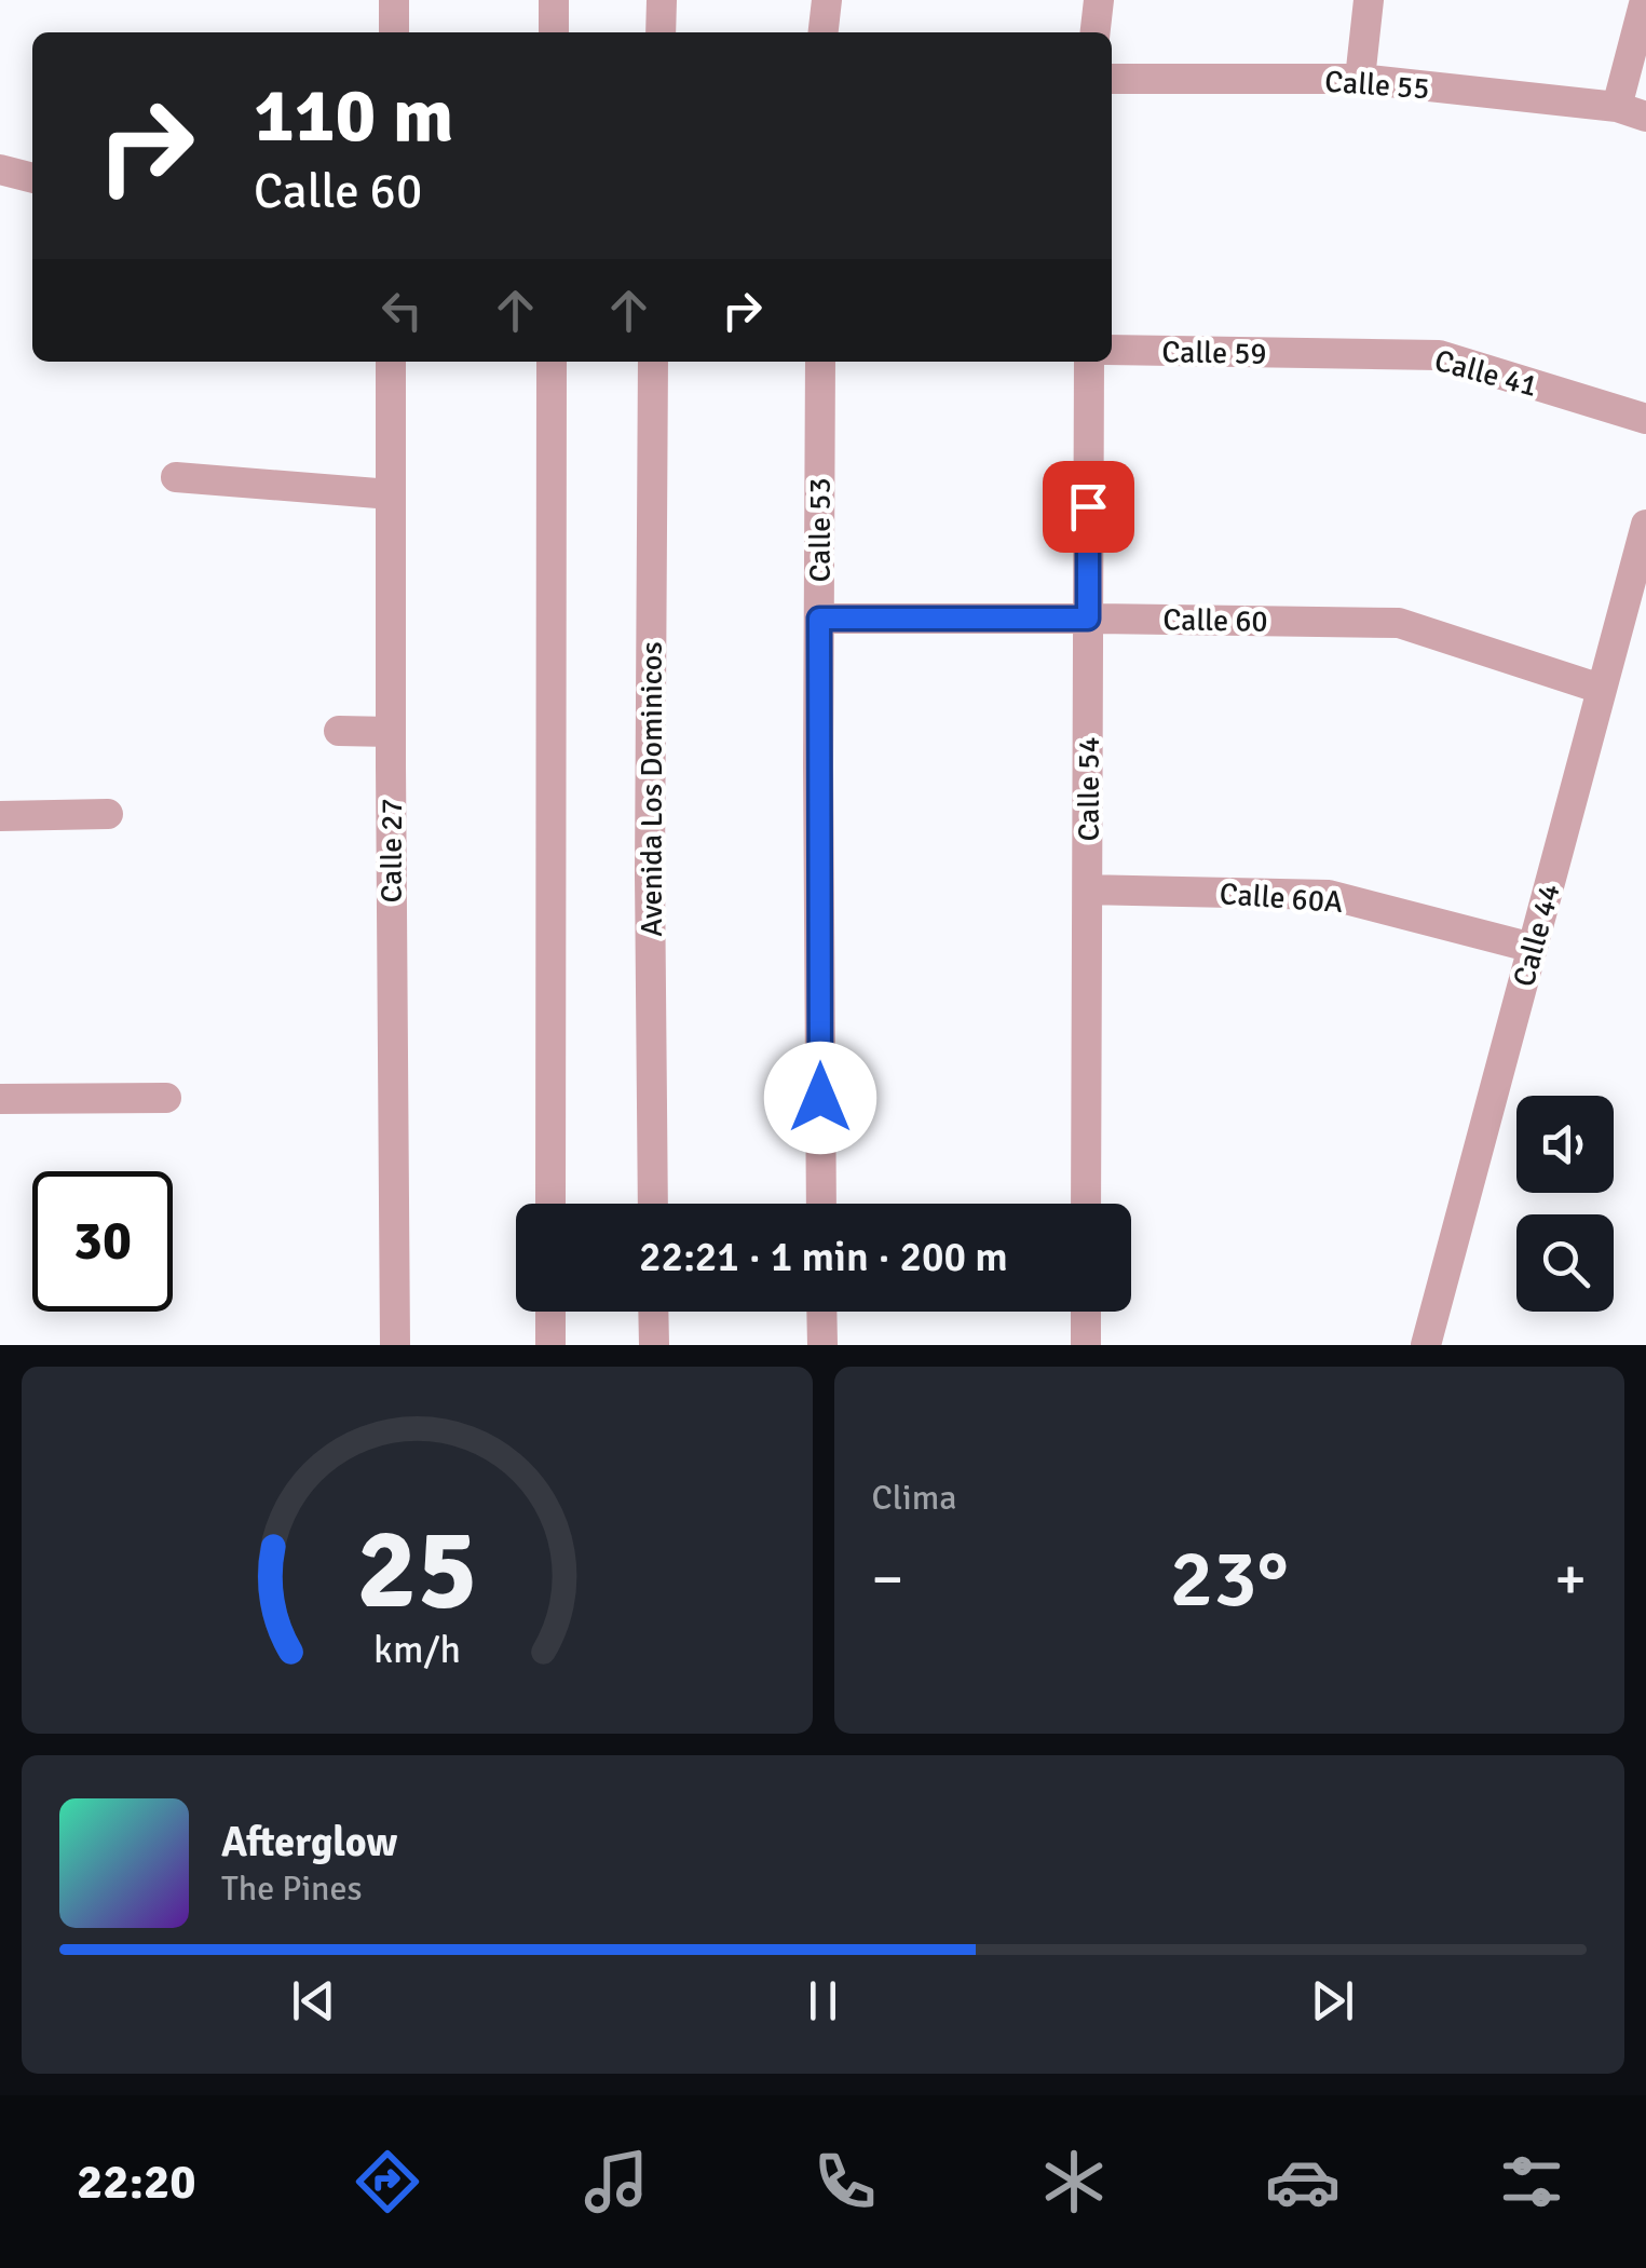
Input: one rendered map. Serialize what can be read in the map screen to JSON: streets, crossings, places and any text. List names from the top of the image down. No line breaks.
{"streets":{"street":["Calle 55","Calle 59","Calle 41","Calle 53","Calle 60","Avenida Los Dominicos","Calle 54","Calle 27","Calle 60A","Calle 44"]},"crossings":[["Calle 59","Calle 41"],["Calle 53","Calle 60"],["Calle 60","Calle 54"],["Calle 60","Calle 44"],["Calle 54","Calle 60A"],["Calle 60A","Calle 44"]],"page":{"turn":["110 m","Calle 60"],"limit":"30","trip":"22:21 · 1 min · 200 m","tile":"Clima","heat":["−","23°","+"],"song":["Afterglow","The Pines"],"tabs":"22:20","gauge":["25","km/h"]}}
